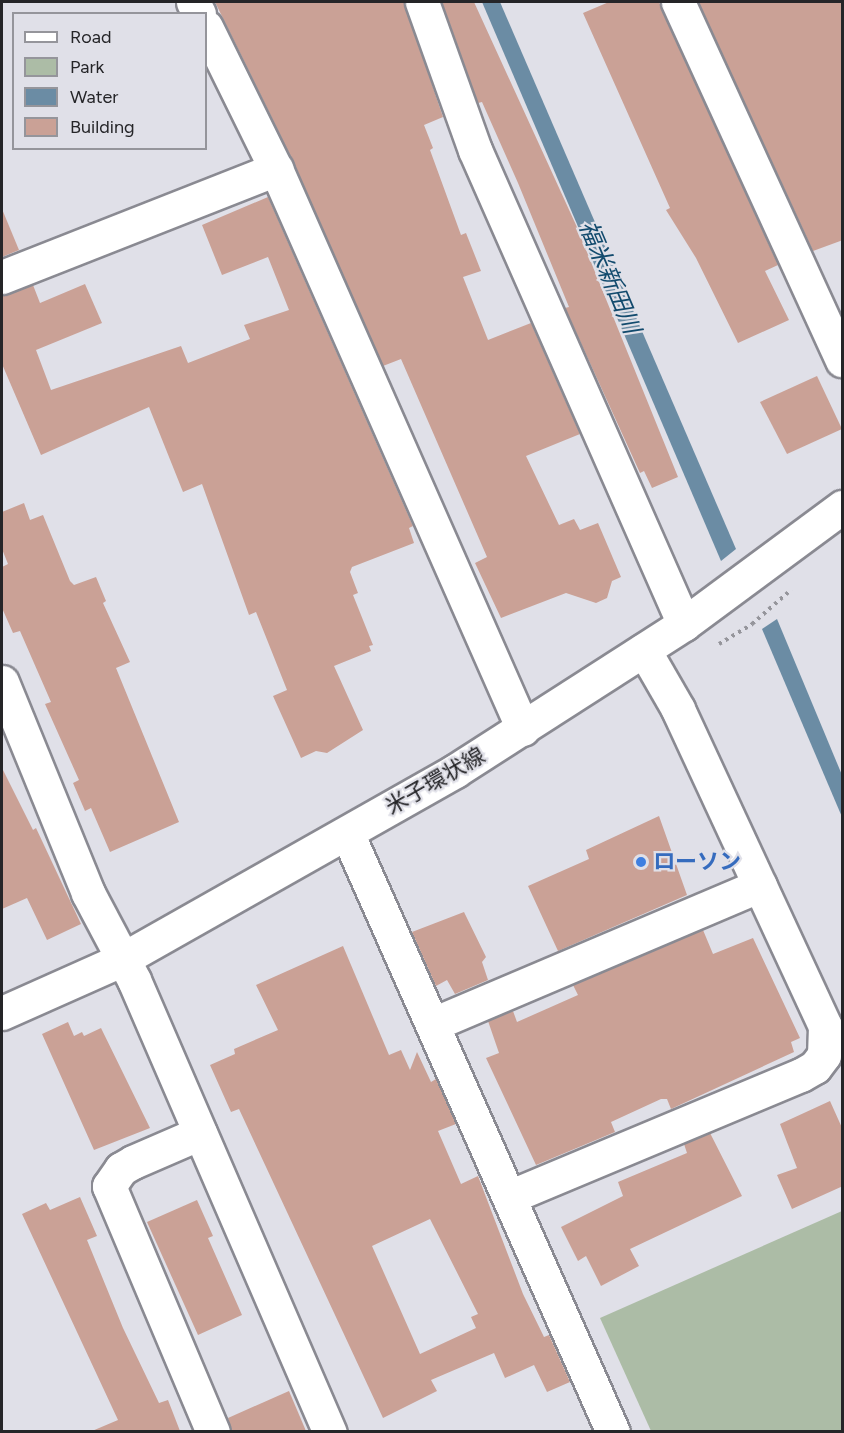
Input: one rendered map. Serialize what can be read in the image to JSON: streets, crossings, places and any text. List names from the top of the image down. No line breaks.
{"streets":{"street":["米子環状線"]},"water":["福米新田川"],"places":["ローソン"],"legend":["Road","Park","Water","Building"]}
